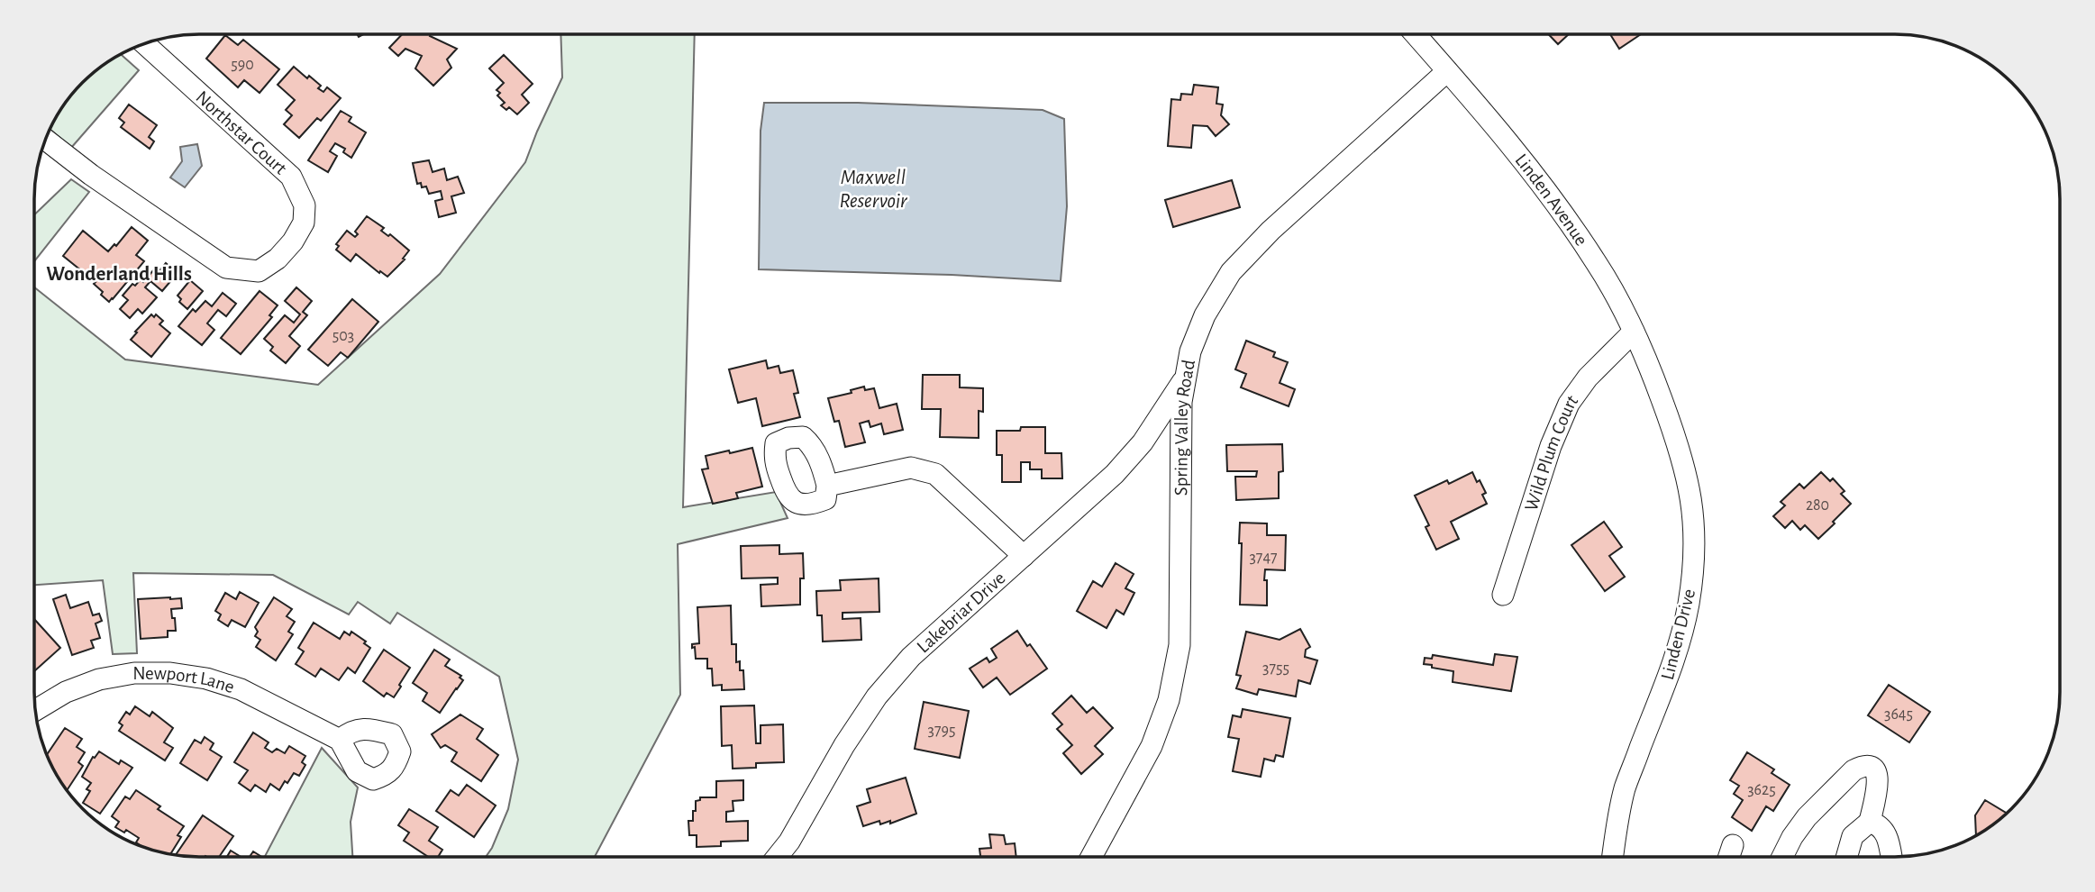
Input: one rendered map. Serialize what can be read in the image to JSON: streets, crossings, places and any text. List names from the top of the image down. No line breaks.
{"streets":{"street":["Northstar Court","Linden Avenue","Spring Valley Road","Wild Plum Court","Lakebriar Drive","Linden Drive","Newport Lane"]},"crossings":[["Linden Avenue","Spring Valley Road"],["Linden Avenue","Wild Plum Court"],["Linden Avenue","Linden Drive"],["Spring Valley Road","Lakebriar Drive"]],"districts":["Wonderland Hills"],"water":["Maxwell Reservoir"],"house_numbers":["590","503","280","3747","3755","3645","3795","3625"]}
